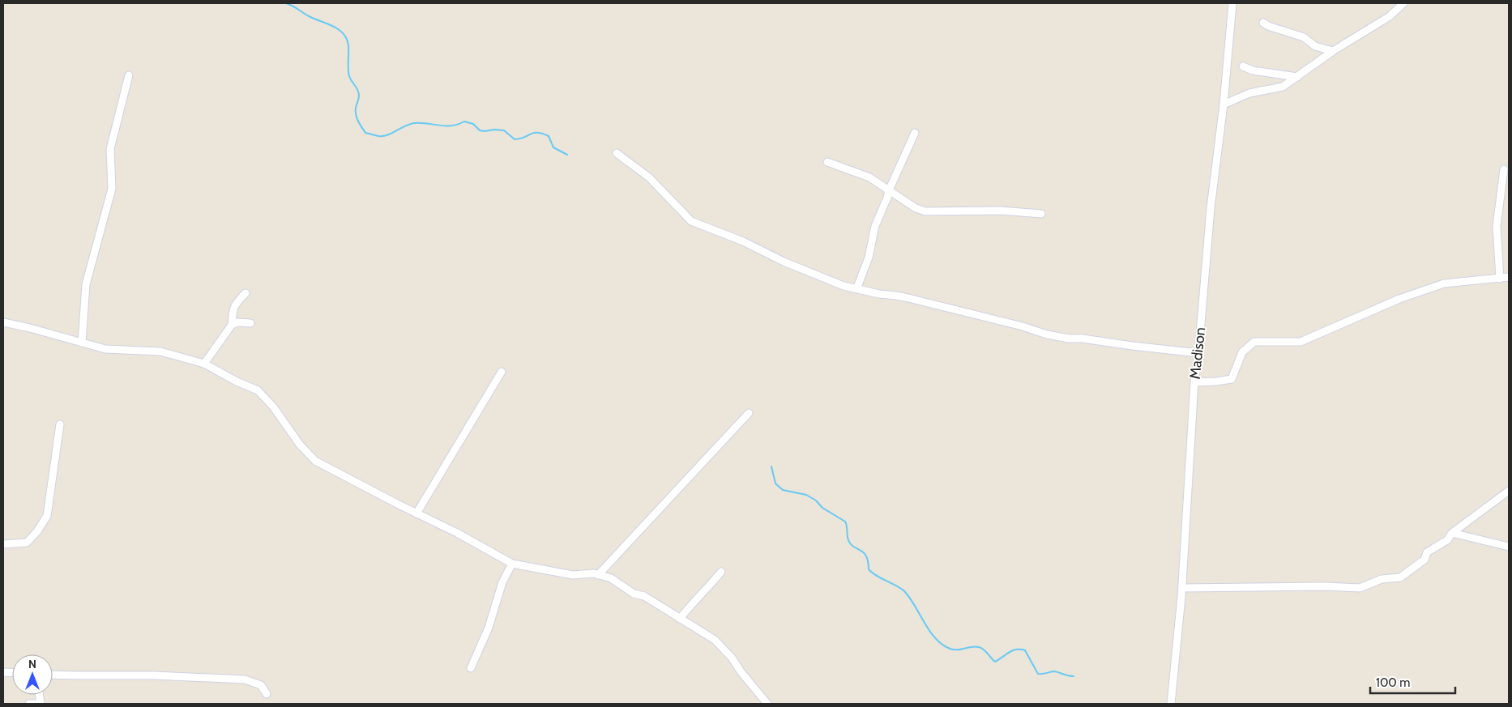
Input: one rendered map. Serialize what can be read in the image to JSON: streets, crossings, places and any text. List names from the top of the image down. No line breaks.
{"streets":{"street":["Madison"]},"scale_bar":"100 m","north":"top"}
